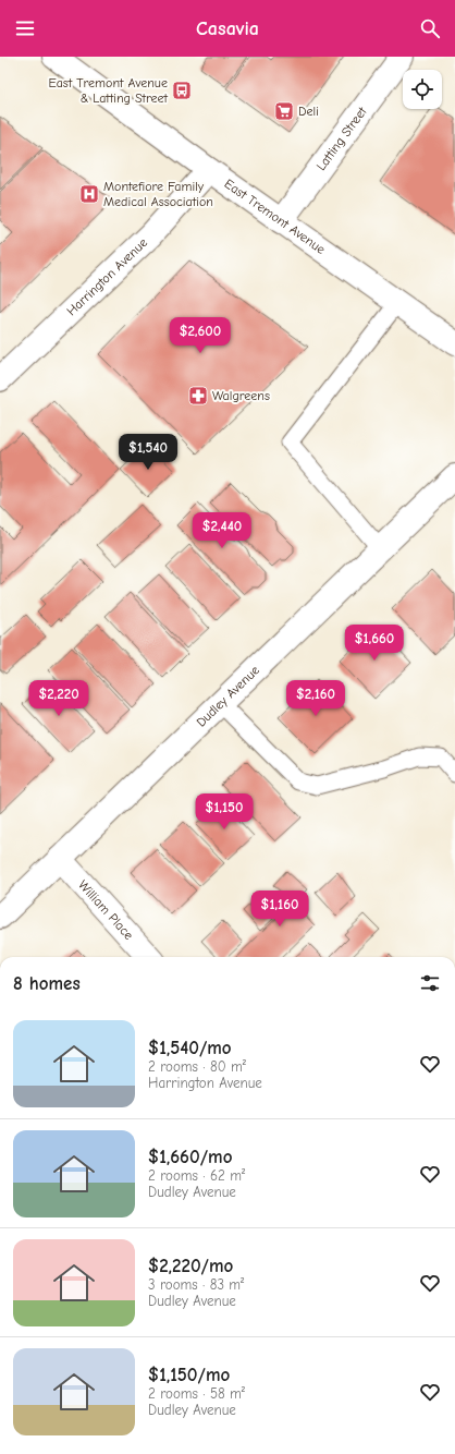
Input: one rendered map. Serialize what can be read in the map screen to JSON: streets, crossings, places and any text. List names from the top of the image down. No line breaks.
{"streets":{"street":["Latting Street","East Tremont Avenue","Harrington Avenue","Dudley Avenue","William Place"]},"crossings":[["Latting Street","East Tremont Avenue"],["East Tremont Avenue","Harrington Avenue"],["Dudley Avenue","William Place"]],"places":{"bus stop":["East Tremont Avenue & Latting Street"],"supermarket":["Deli"],"hospital":["Montefiore Family Medical Association"],"pharmacy":["Walgreens"]},"page":{"header":"Casavia","price":["$2,600","$1,540","$2,440","$1,660","$2,220","$2,160","$1,150","$1,160"],"heading":"8 homes","list":[{"name":"$1,540/mo","note":"2 rooms · 80 m² · Harrington Avenue"},{"name":"$1,660/mo","note":"2 rooms · 62 m² · Dudley Avenue"},{"name":"$2,220/mo","note":"3 rooms · 83 m² · Dudley Avenue"},{"name":"$1,150/mo","note":"2 rooms · 58 m² · Dudley Avenue"}]}}
